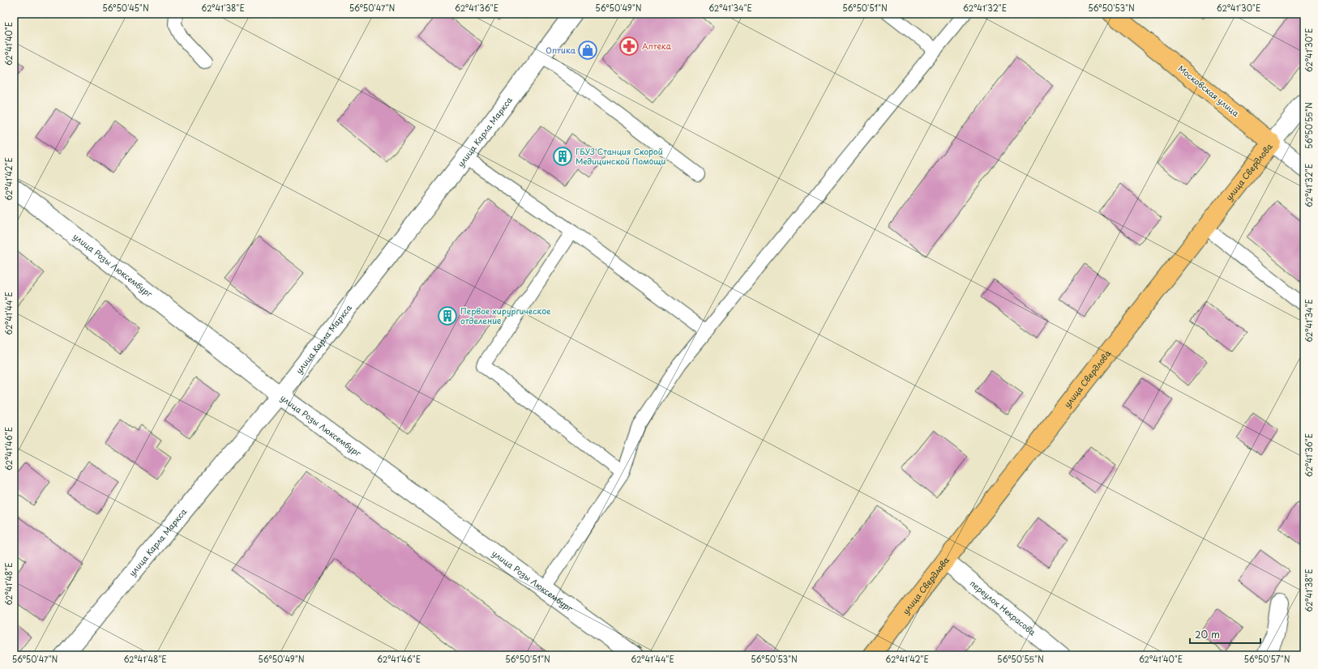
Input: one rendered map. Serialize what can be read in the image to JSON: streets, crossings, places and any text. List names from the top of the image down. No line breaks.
{"streets":{"main road":["Московская улица","улица Свердлова"],"street":["улица Карла Маркса","улица Розы Люксембург","переулок Некрасова"]},"crossings":[["Московская улица","улица Свердлова"],["улица Карла Маркса","улица Розы Люксембург"],["улица Свердлова","переулок Некрасова"]],"places":{"pharmacy":["Аптека"],"shop":["Оптика"],"building":["ГБУЗ Станция Скорой Медицинской Помощи","Первое хирургическое отделение"]},"scale_bar":"20 m","coordinates":["56°50'45\"N","62°41'38\"E","56°50'47\"N","62°41'36\"E","56°50'49\"N","62°41'34\"E","56°50'51\"N","62°41'32\"E","56°50'53\"N","62°41'30\"E","62°41'40\"E","56°50'55\"N","62°41'42\"E","62°41'44\"E","62°41'46\"E","62°41'48\"E","56°50'57\"N"]}
